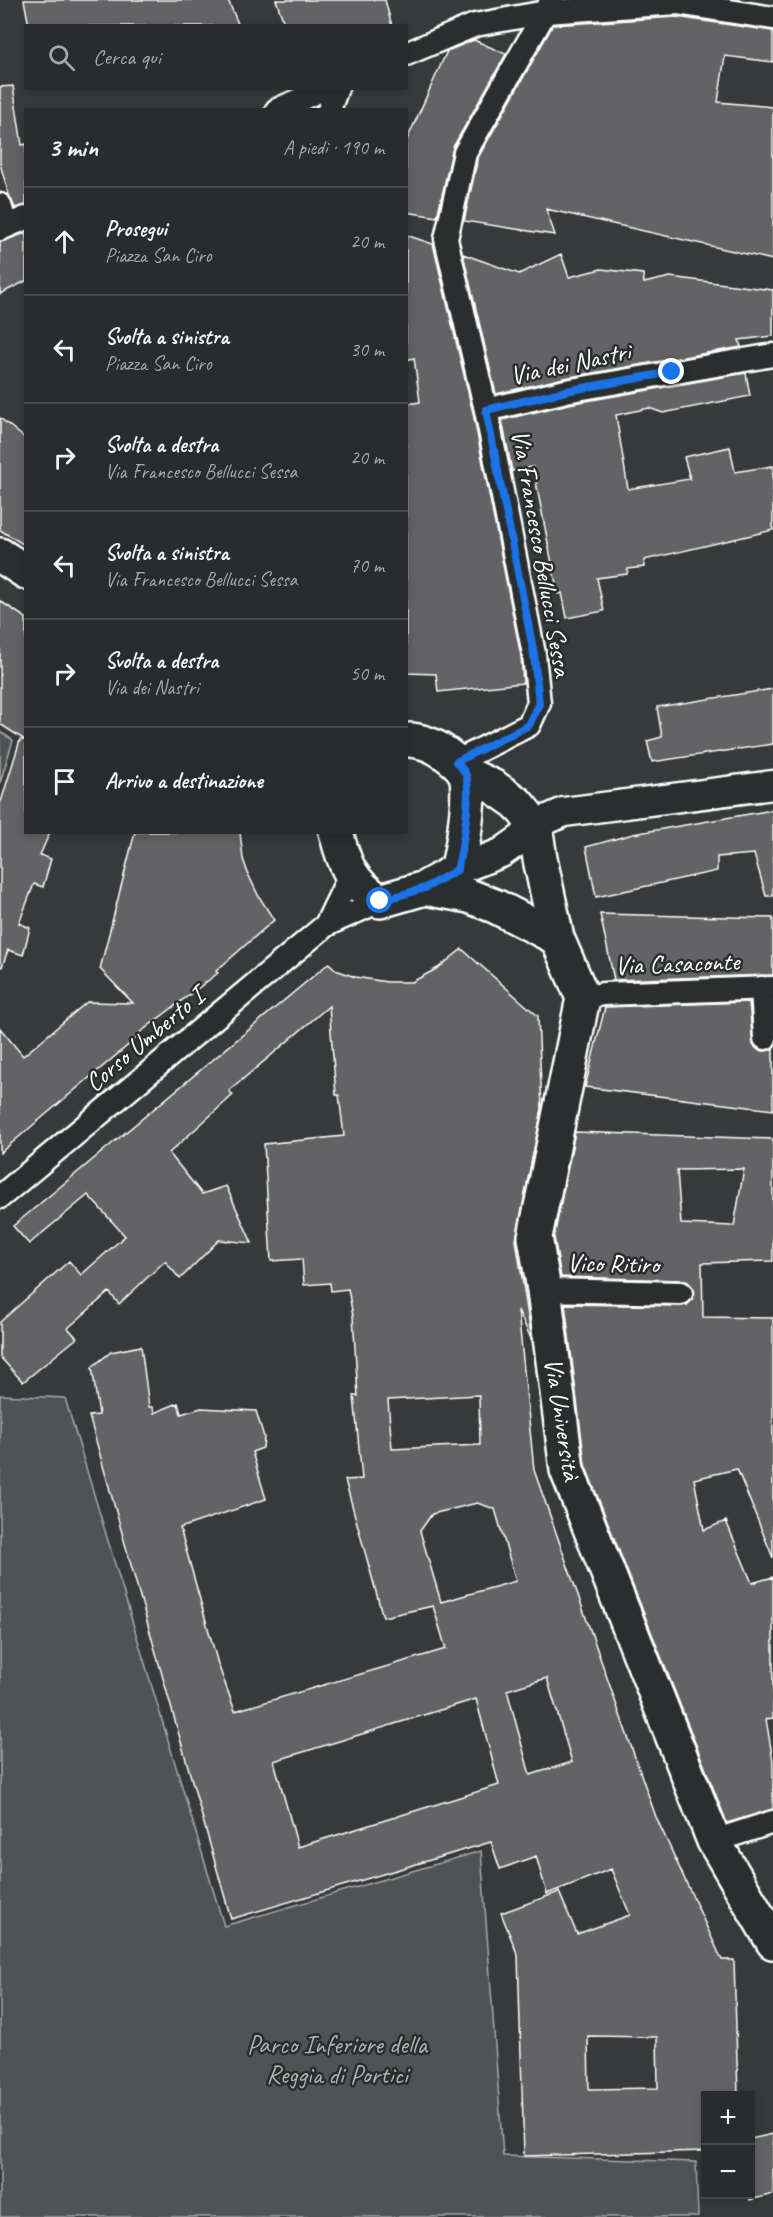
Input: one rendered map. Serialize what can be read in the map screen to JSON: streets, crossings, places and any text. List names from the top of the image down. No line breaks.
{"streets":{"main road":["Via Università"],"street":["Via dei Nastri","Via Francesco Bellucci Sessa","Via Casaconte","Corso Umberto I","Vico Ritiro"]},"crossings":[["Via dei Nastri","Via Francesco Bellucci Sessa"],["Via Casaconte","Via Università"],["Vico Ritiro","Via Università"]],"parks":["Parco Inferiore della Reggia di Portici"],"page":{"search":"Cerca qui","heading":["3 min","A piedi · 190 m"],"list":[["Prosegui","Piazza San Ciro","20 m"],["Svolta a sinistra","Piazza San Ciro","30 m"],["Svolta a destra","Via Francesco Bellucci Sessa","20 m"],["Svolta a sinistra","Via Francesco Bellucci Sessa","70 m"],["Svolta a destra","Via dei Nastri","50 m"],"Arrivo a destinazione"],"map_buttons":["+","−"]}}
